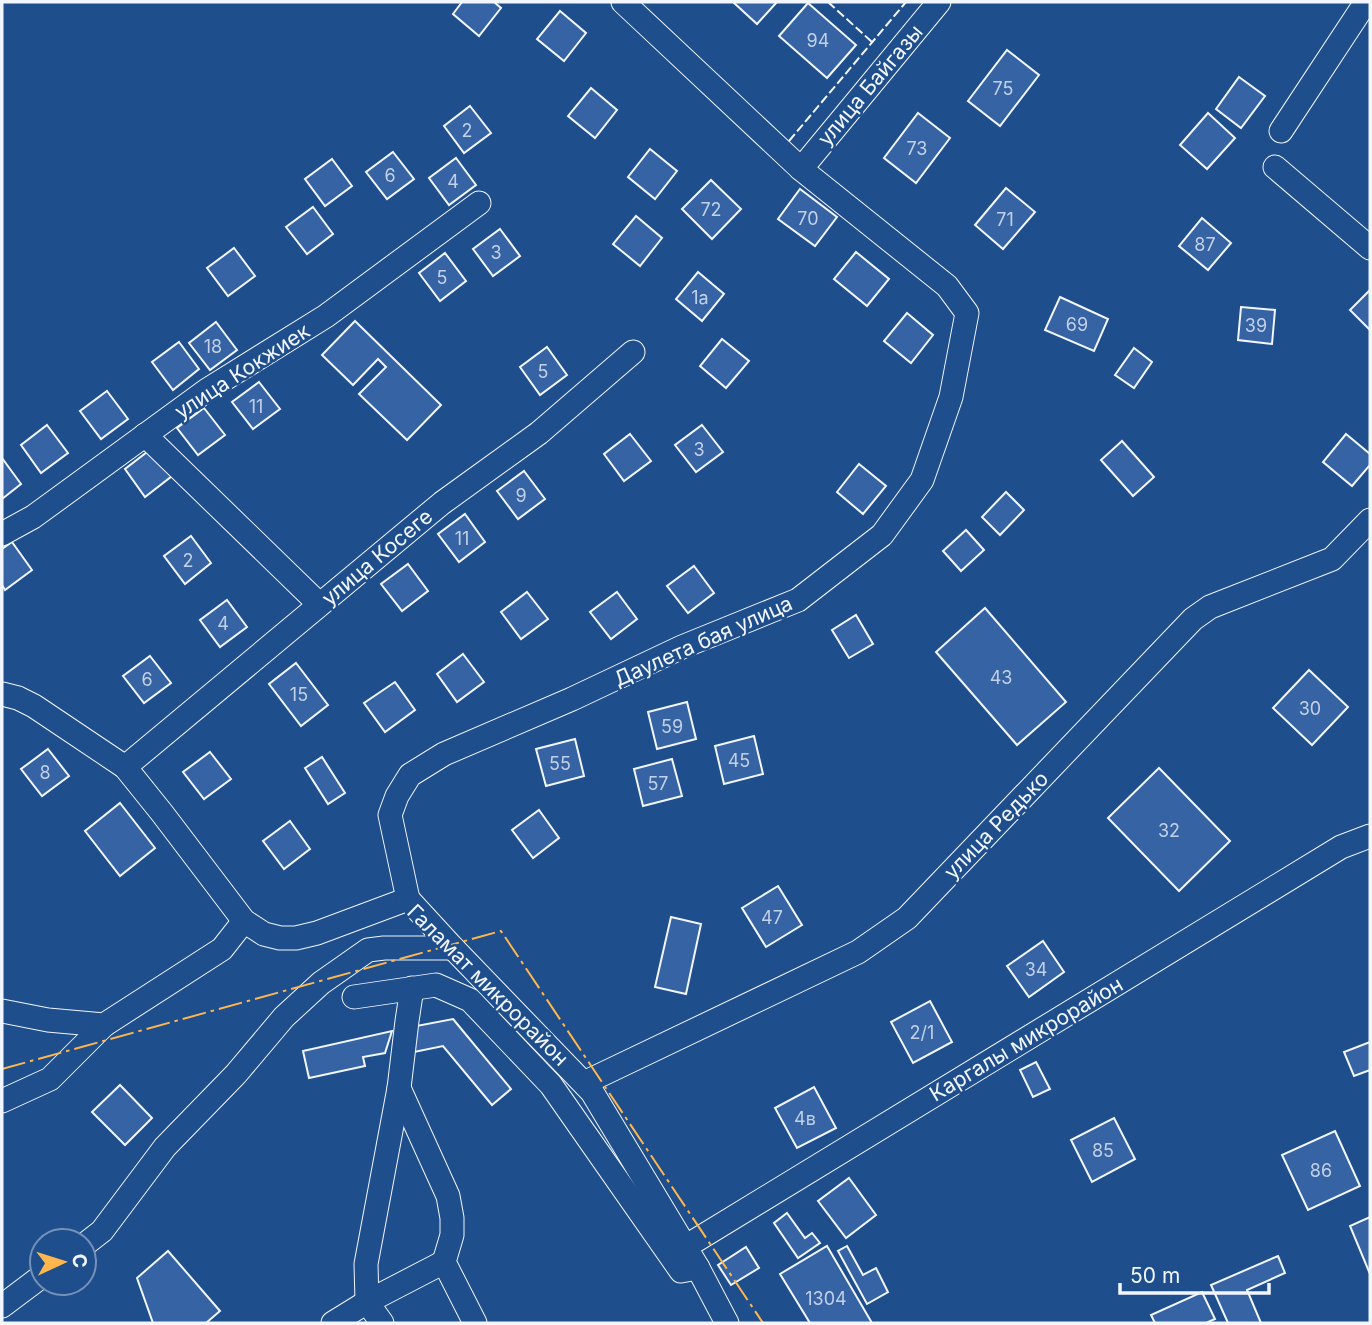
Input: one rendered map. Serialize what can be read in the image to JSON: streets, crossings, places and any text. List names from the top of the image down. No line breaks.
{"streets":{"street":["улица Байгазы","улица Кокжиек","улица Косеге","Даулета бая улица","улица Редько","Галамат микрорайон","Каргалы микрорайон"]},"crossings":[["улица Байгазы","Даулета бая улица"],["улица Косеге","Галамат микрорайон"],["Даулета бая улица","Галамат микрорайон"],["улица Редько","Галамат микрорайон"],["Галамат микрорайон","Каргалы микрорайон"]],"house_numbers":["94","75","2","73","6","4","72","70","71","87","3","5","1а","69","39","18","5","11","3","9","11","2","4","43","6","15","30","59","45","55","8","57","32","47","34","2/1","4в","85","86","1304"],"scale_bar":"50 m","north":"right"}
